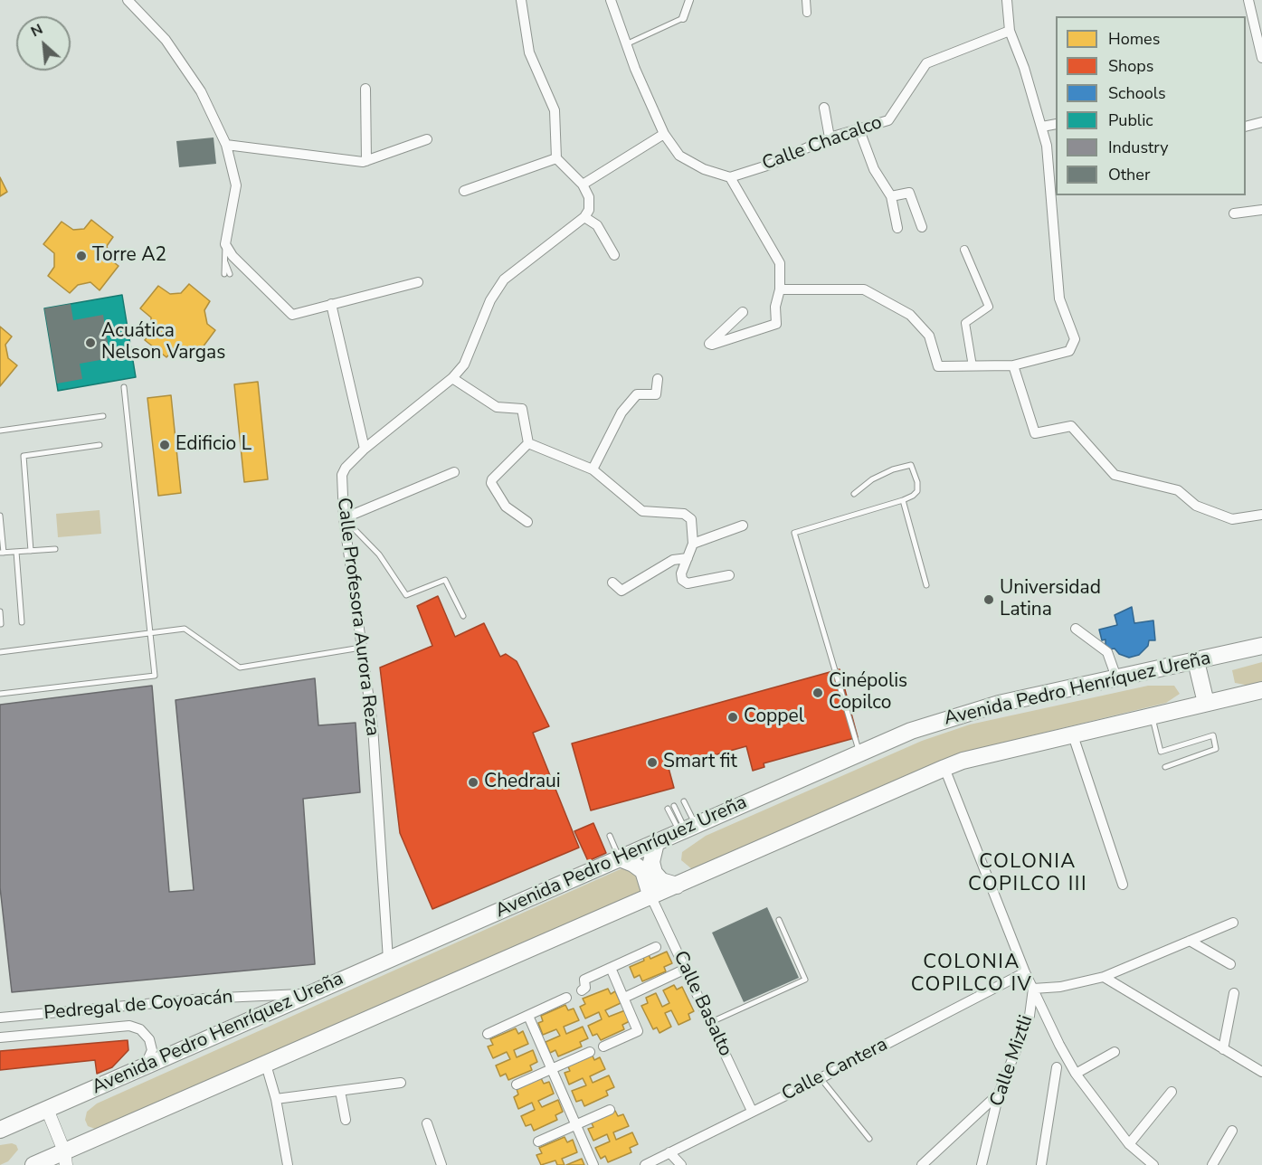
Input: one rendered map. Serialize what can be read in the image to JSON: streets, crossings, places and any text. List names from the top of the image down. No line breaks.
{"streets":{"main road":["Avenida Pedro Henríquez Ureña"],"street":["Calle Chacalco","Calle Profesora Aurora Reza","Calle Basalto","Pedregal de Coyoacán","Calle Miztli","Calle Cantera"]},"crossings":[["Calle Profesora Aurora Reza","Avenida Pedro Henríquez Ureña"],["Avenida Pedro Henríquez Ureña","Pedregal de Coyoacán"],["Calle Basalto","Calle Cantera"]],"districts":["COLONIA COPILCO III","COLONIA COPILCO IV"],"places":["Torre A2","Acuática Nelson Vargas","Edificio L","Universidad Latina","Cinépolis Copilco","Coppel","Smart fit","Chedraui"],"legend":["Homes","Shops","Schools","Public","Industry","Other"],"north":"top left"}
